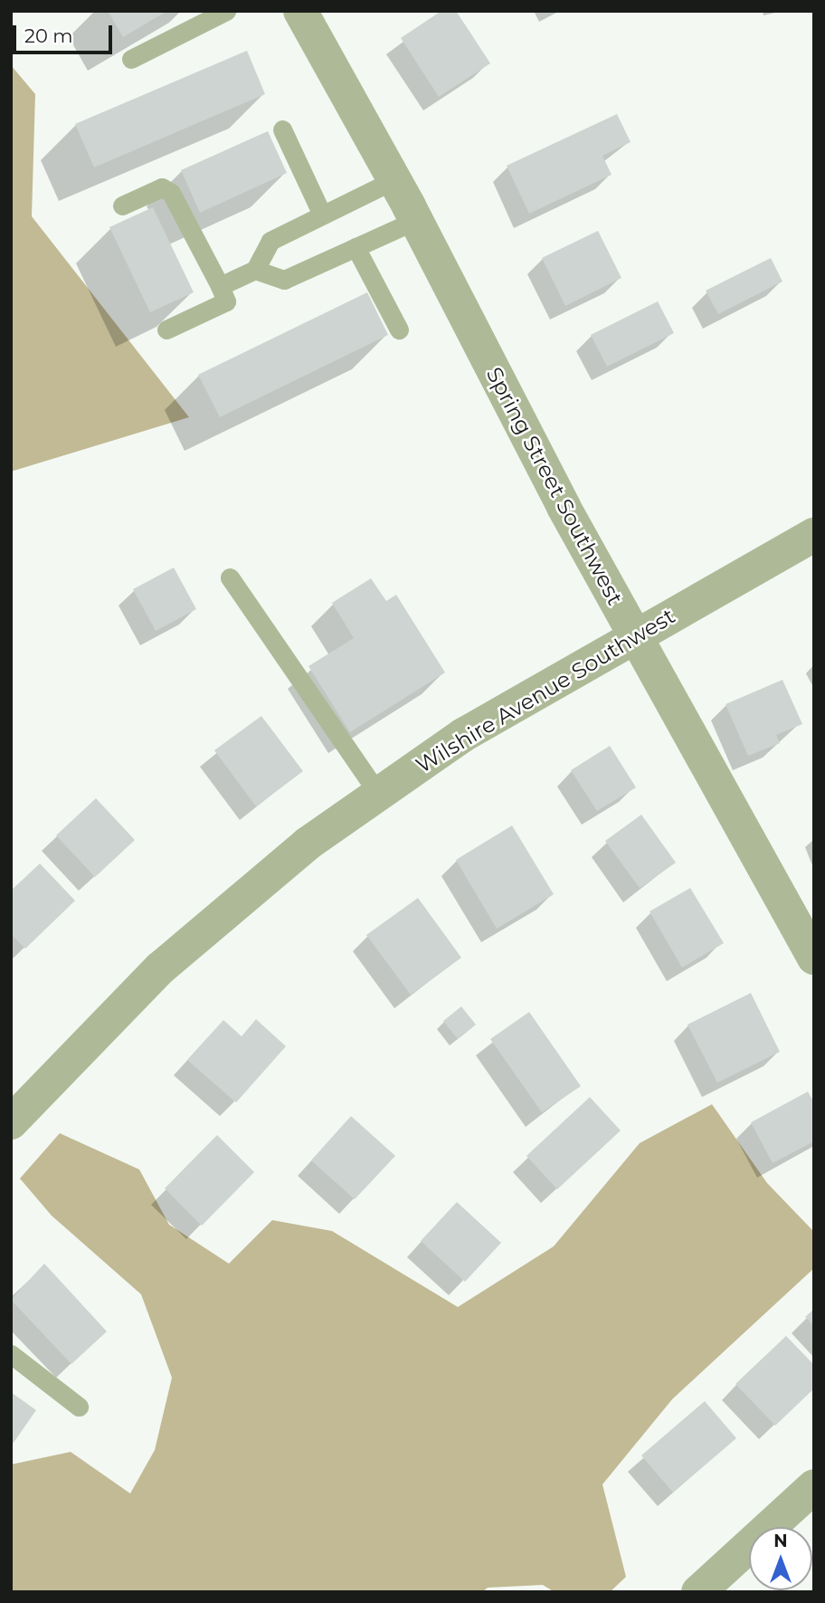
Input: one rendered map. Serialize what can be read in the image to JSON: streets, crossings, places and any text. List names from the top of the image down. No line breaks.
{"streets":{"street":["Spring Street Southwest","Wilshire Avenue Southwest"]},"crossings":[["Spring Street Southwest","Wilshire Avenue Southwest"]],"scale_bar":"20 m","north":"top"}
